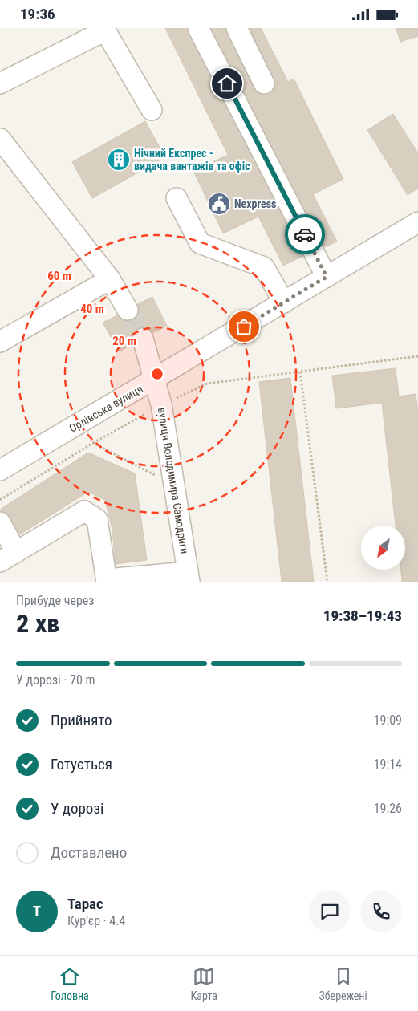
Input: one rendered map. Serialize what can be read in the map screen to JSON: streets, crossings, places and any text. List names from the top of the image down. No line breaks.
{"streets":{"street":["Орлівська вулиця","вулиця Володимира Самодриги"]},"crossings":[["Орлівська вулиця","вулиця Володимира Самодриги"]],"places":{"building":["Нічний Експрес - видача вантажів та офіс"],"public building":["Nexpress"]},"north":"bottom left","page":{"status":"19:36","heading":["2 хв","Прибуде через","19:38–19:43"],"panel":["Тарас","Кур’єр · 4.4"],"bar":"У дорозі · 70 m","list":[["Прийнято","19:09"],["Готується","19:14"],["У дорозі","19:26"],"Доставлено"],"round":"Т","tabs":["Головна","Карта","Збережені"]},"rings":["60 m","40 m","20 m"]}
